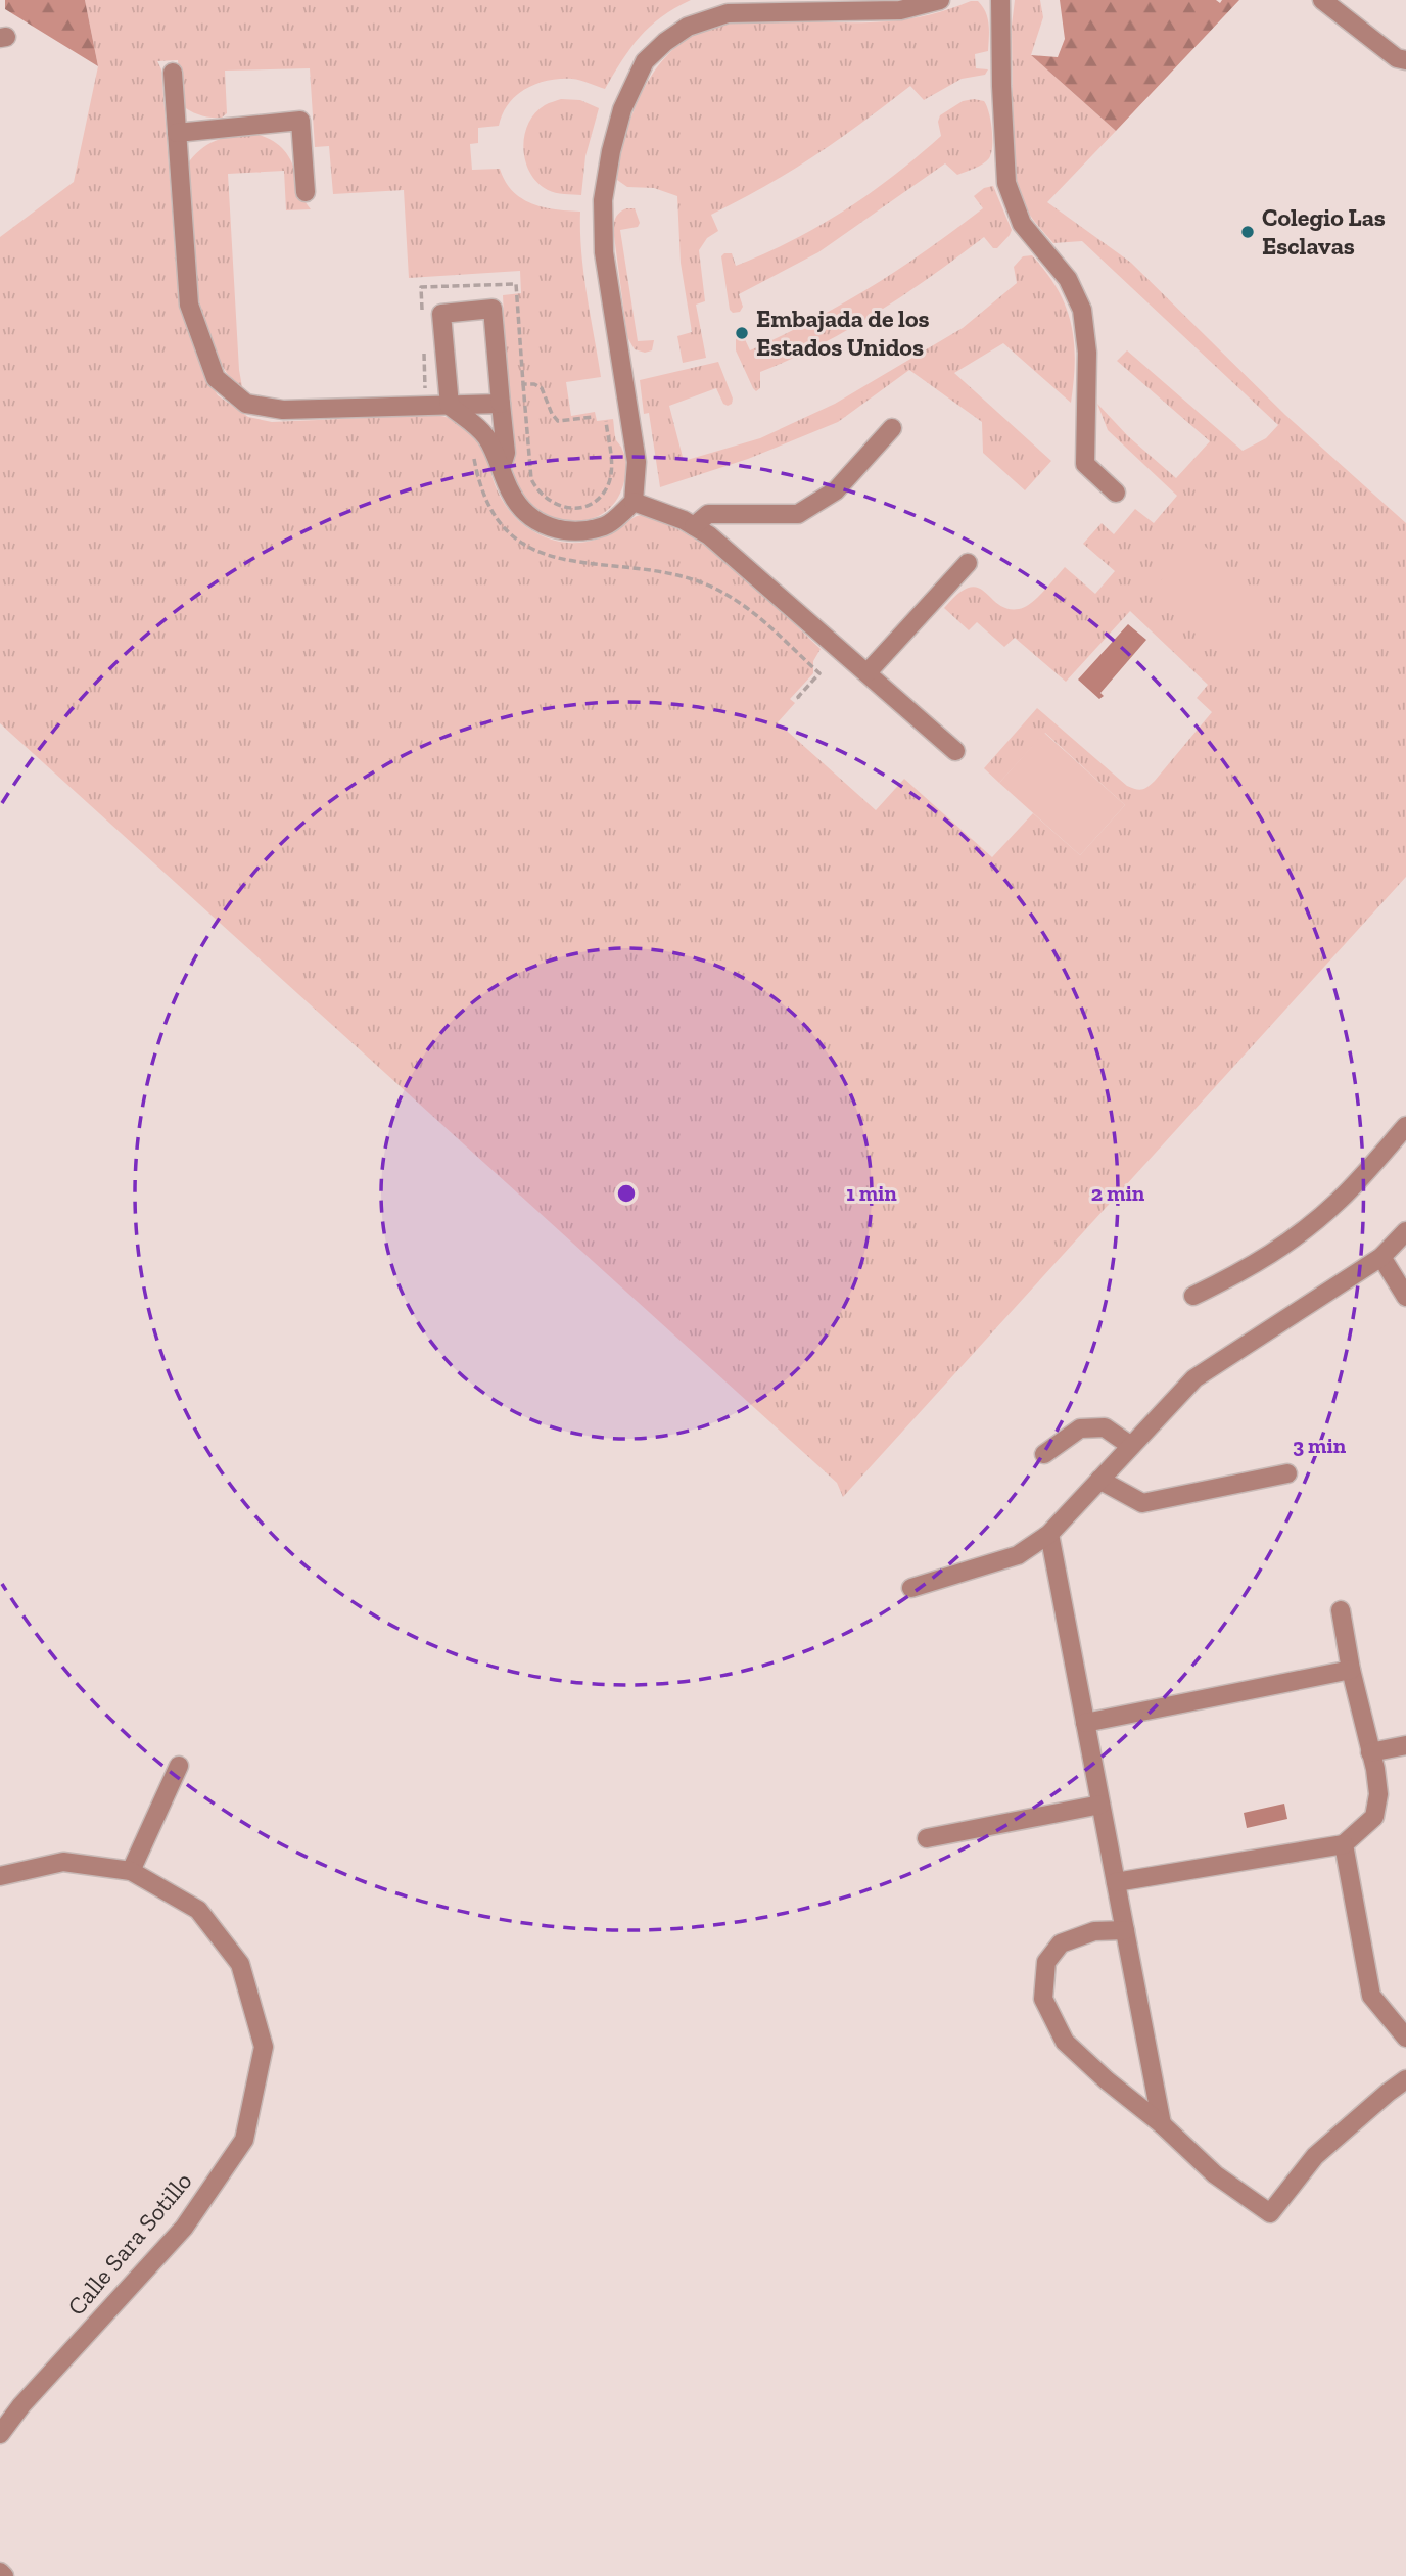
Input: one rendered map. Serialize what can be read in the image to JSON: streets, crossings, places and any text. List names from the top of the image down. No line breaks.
{"streets":{"street":["Calle Sara Sotillo"]},"places":["Colegio Las Esclavas","Embajada de los Estados Unidos"],"rings":["1 min","2 min","3 min"]}
